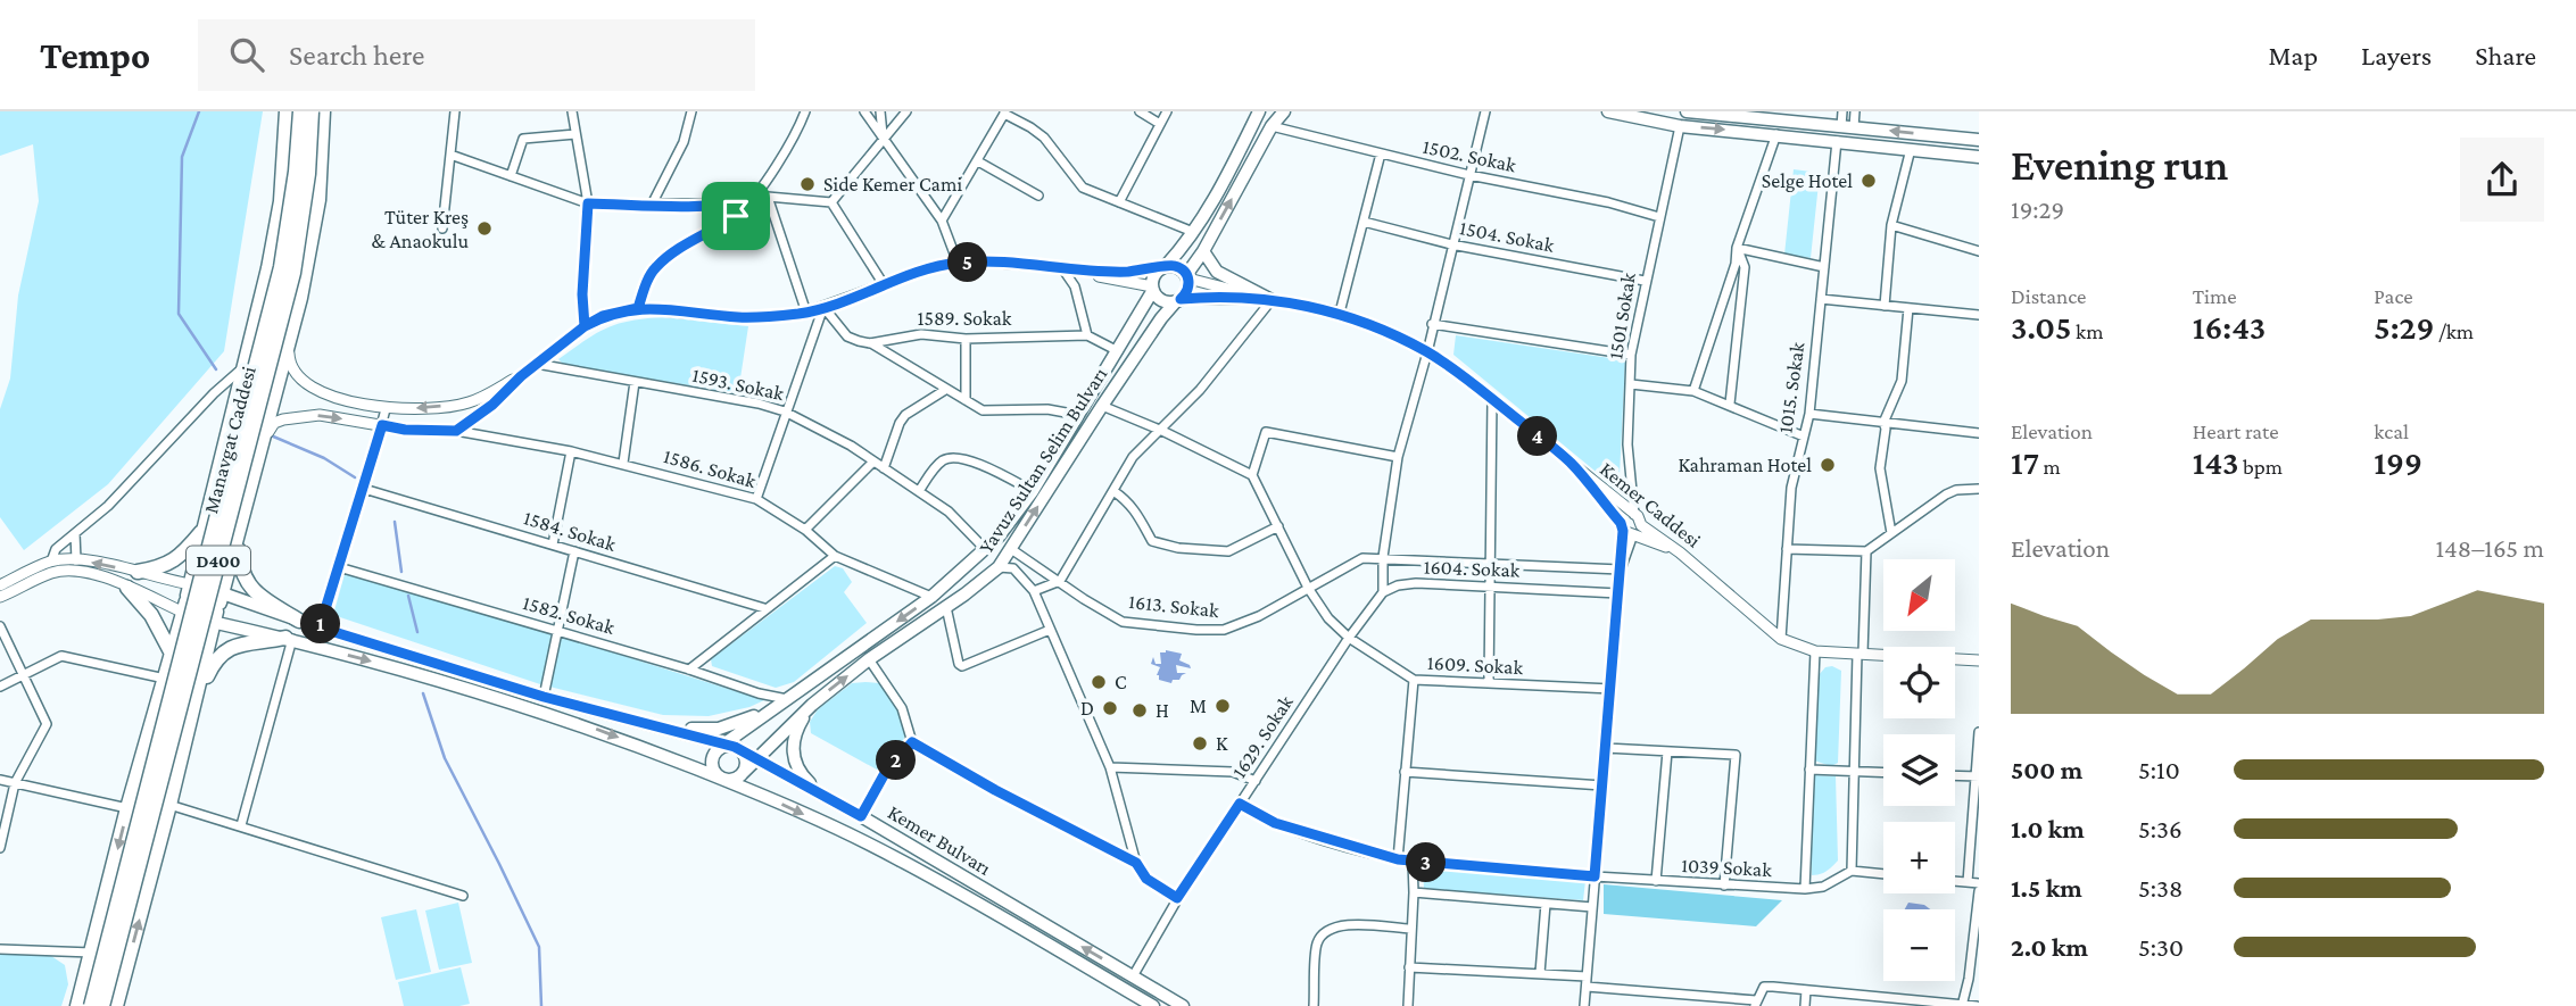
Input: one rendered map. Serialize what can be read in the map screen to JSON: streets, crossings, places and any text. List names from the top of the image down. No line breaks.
{"streets":{"highway":["Manavgat Caddesi","D400"],"main road":["Yavuz Sultan Selim Bulvarı","Kemer Bulvarı"],"street":["1502. Sokak","1504. Sokak","1501 Sokak","1589. Sokak","1593. Sokak","1015. Sokak","1586. Sokak","Kemer Caddesi","1584. Sokak","1604. Sokak","1613. Sokak","1582. Sokak","1609. Sokak","1629. Sokak","1039 Sokak"]},"crossings":[["1502. Sokak","1501 Sokak"],["1504. Sokak","1501 Sokak"],["1501 Sokak","Kemer Caddesi"],["1589. Sokak","Yavuz Sultan Selim Bulvarı"],["1593. Sokak","Yavuz Sultan Selim Bulvarı"],["1015. Sokak","Kemer Caddesi"],["Yavuz Sultan Selim Bulvarı","1586. Sokak"],["Yavuz Sultan Selim Bulvarı","Kemer Caddesi"],["Yavuz Sultan Selim Bulvarı","1613. Sokak"],["Yavuz Sultan Selim Bulvarı","1582. Sokak"],["Yavuz Sultan Selim Bulvarı","Kemer Bulvarı"],["1613. Sokak","1609. Sokak"],["1609. Sokak","1629. Sokak"],["1629. Sokak","Kemer Bulvarı"],["1629. Sokak","1039 Sokak"]],"places":["Selge Hotel","Side Kemer Cami","Tüter Kreş & Anaokulu","Kahraman Hotel","C","M","D","H","K"],"north":"bottom left","page":{"header":"Tempo","search":"Search here","nav":["Map","Layers","Share"],"heading":["Evening run","19:29"],"pins":["5","4","1","2","3"],"stats":[["Distance","3.05 km"],["Time","16:43"],["Pace","5:29 /km"],["Elevation","17 m"],["Heart rate","143 bpm"],["kcal","199"]],"chart":["Elevation","148–165 m"],"map_buttons":["+","−"],"list":[{"name":"500 m","note":"5:10"},{"name":"1.0 km","note":"5:36"},{"name":"1.5 km","note":"5:38"},{"name":"2.0 km","note":"5:30"}]}}
